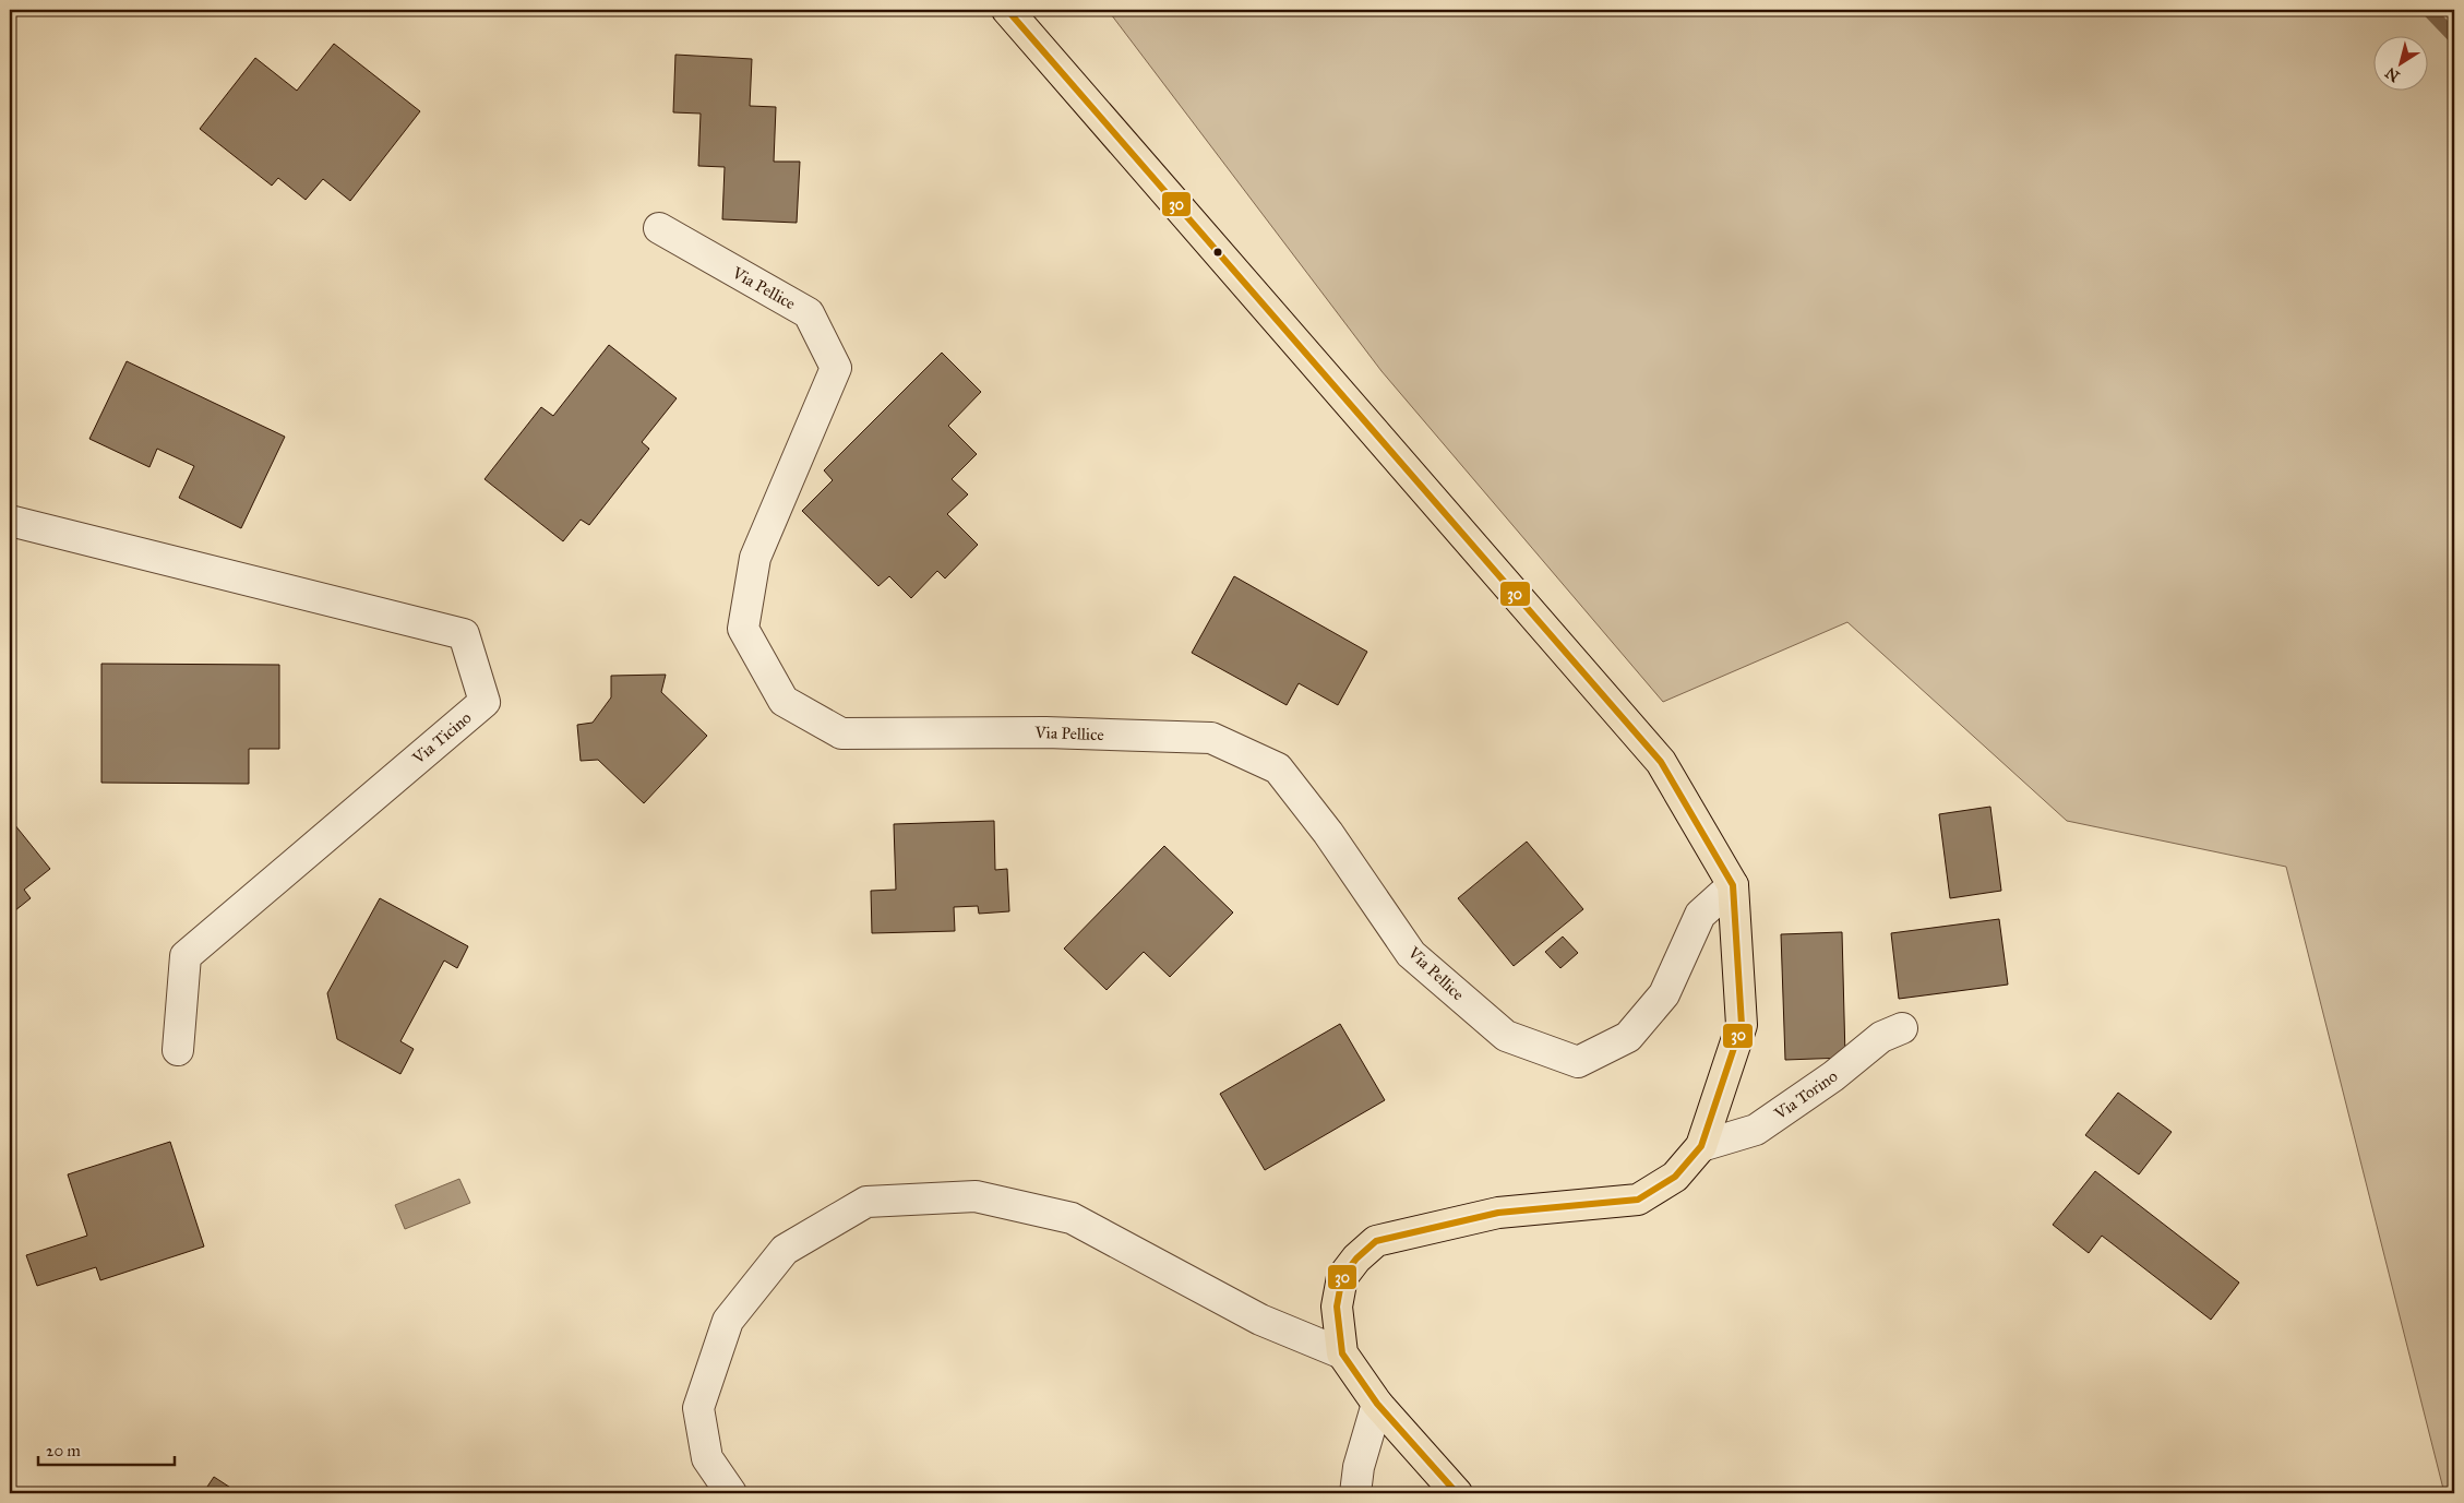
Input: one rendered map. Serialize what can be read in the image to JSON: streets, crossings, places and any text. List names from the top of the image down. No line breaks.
{"streets":{"street":["Via Pellice","Via Ticino","Via Torino"]},"lines":["transit line 30"],"scale_bar":"20 m","north":"bottom left"}
